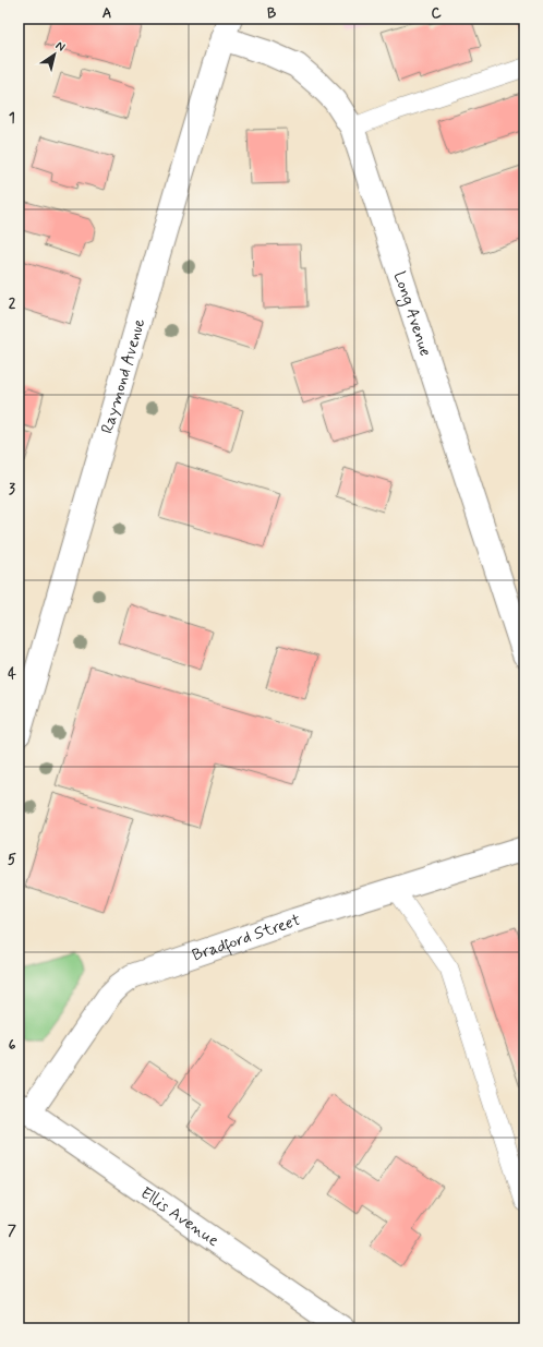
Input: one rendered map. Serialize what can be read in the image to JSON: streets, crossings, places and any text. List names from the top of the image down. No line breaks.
{"streets":{"street":["Long Avenue","Raymond Avenue","Bradford Street","Ellis Avenue"]},"crossings":[["Long Avenue","Raymond Avenue"],["Bradford Street","Ellis Avenue"]],"north":"top right","grid":{"columns":["A","B","C"],"rows":["1","2","3","4","5","6","7"]}}
